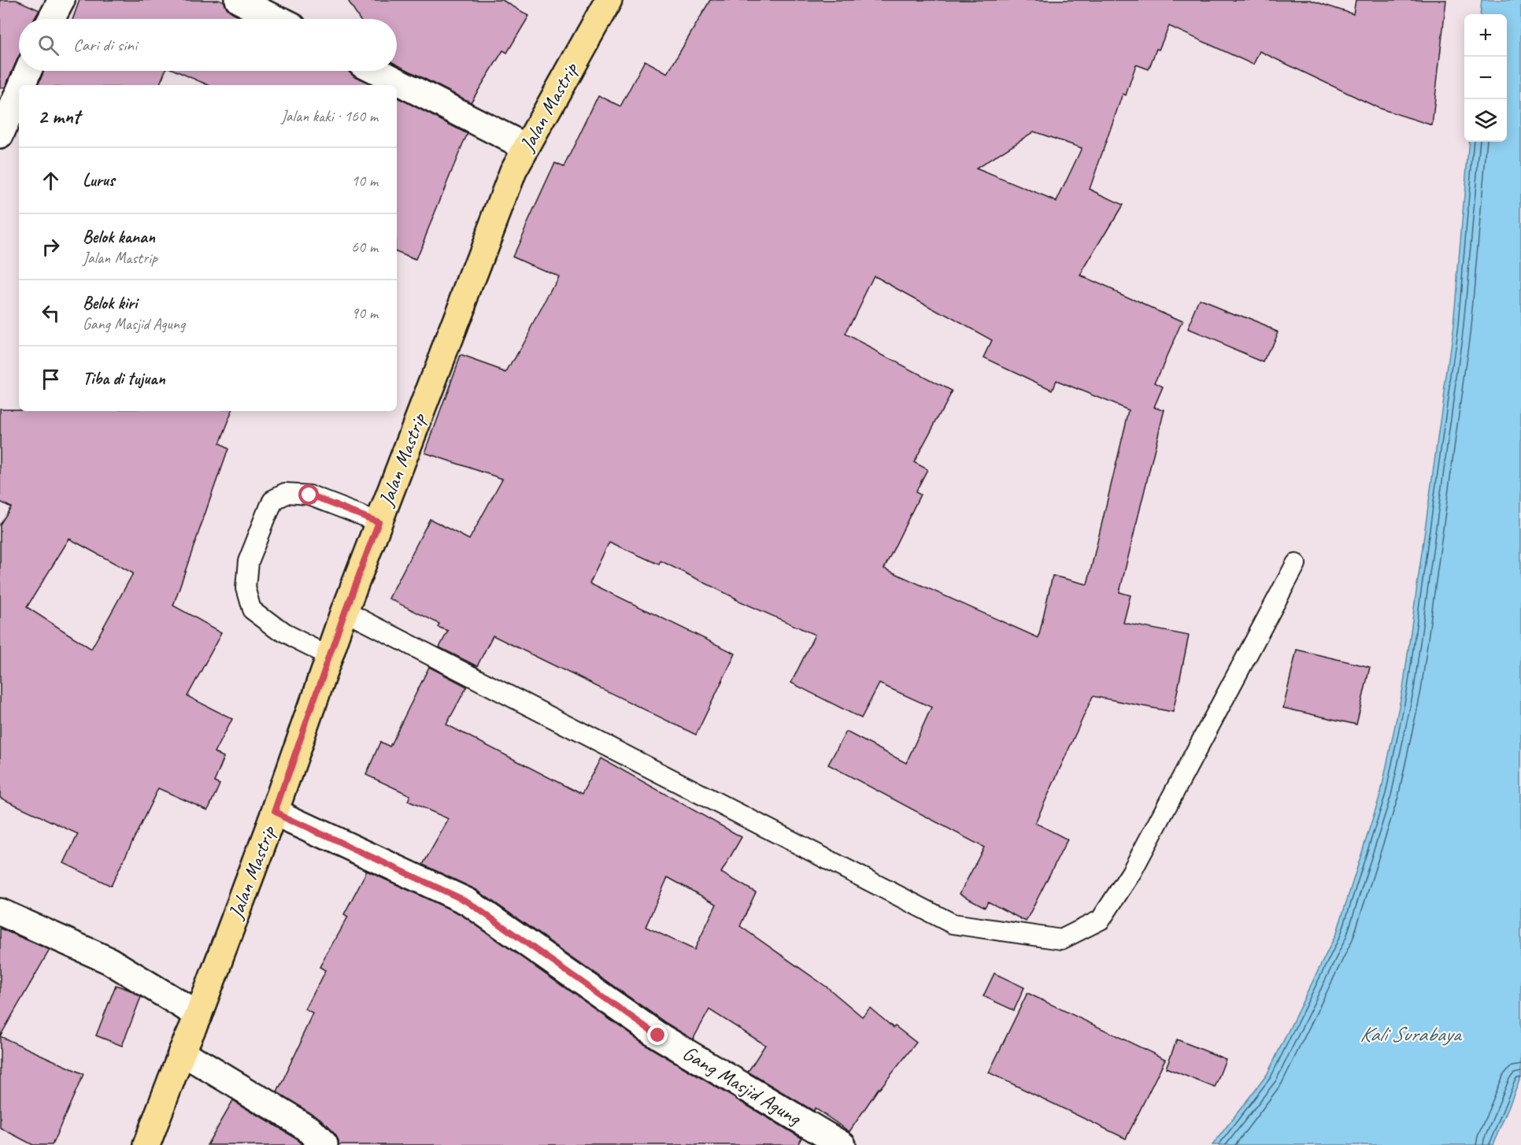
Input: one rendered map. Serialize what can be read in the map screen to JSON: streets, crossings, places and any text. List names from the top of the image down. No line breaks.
{"streets":{"main road":["Jalan Mastrip"],"street":["Gang Masjid Agung"]},"crossings":[["Jalan Mastrip","Gang Masjid Agung"]],"water":["Kali Surabaya"],"page":{"map_buttons":["+","−"],"search":"Cari di sini","heading":["2 mnt","Jalan kaki · 160 m"],"list":[["Lurus","10 m"],["Belok kanan","Jalan Mastrip","60 m"],["Belok kiri","Gang Masjid Agung","90 m"],"Tiba di tujuan"]}}
